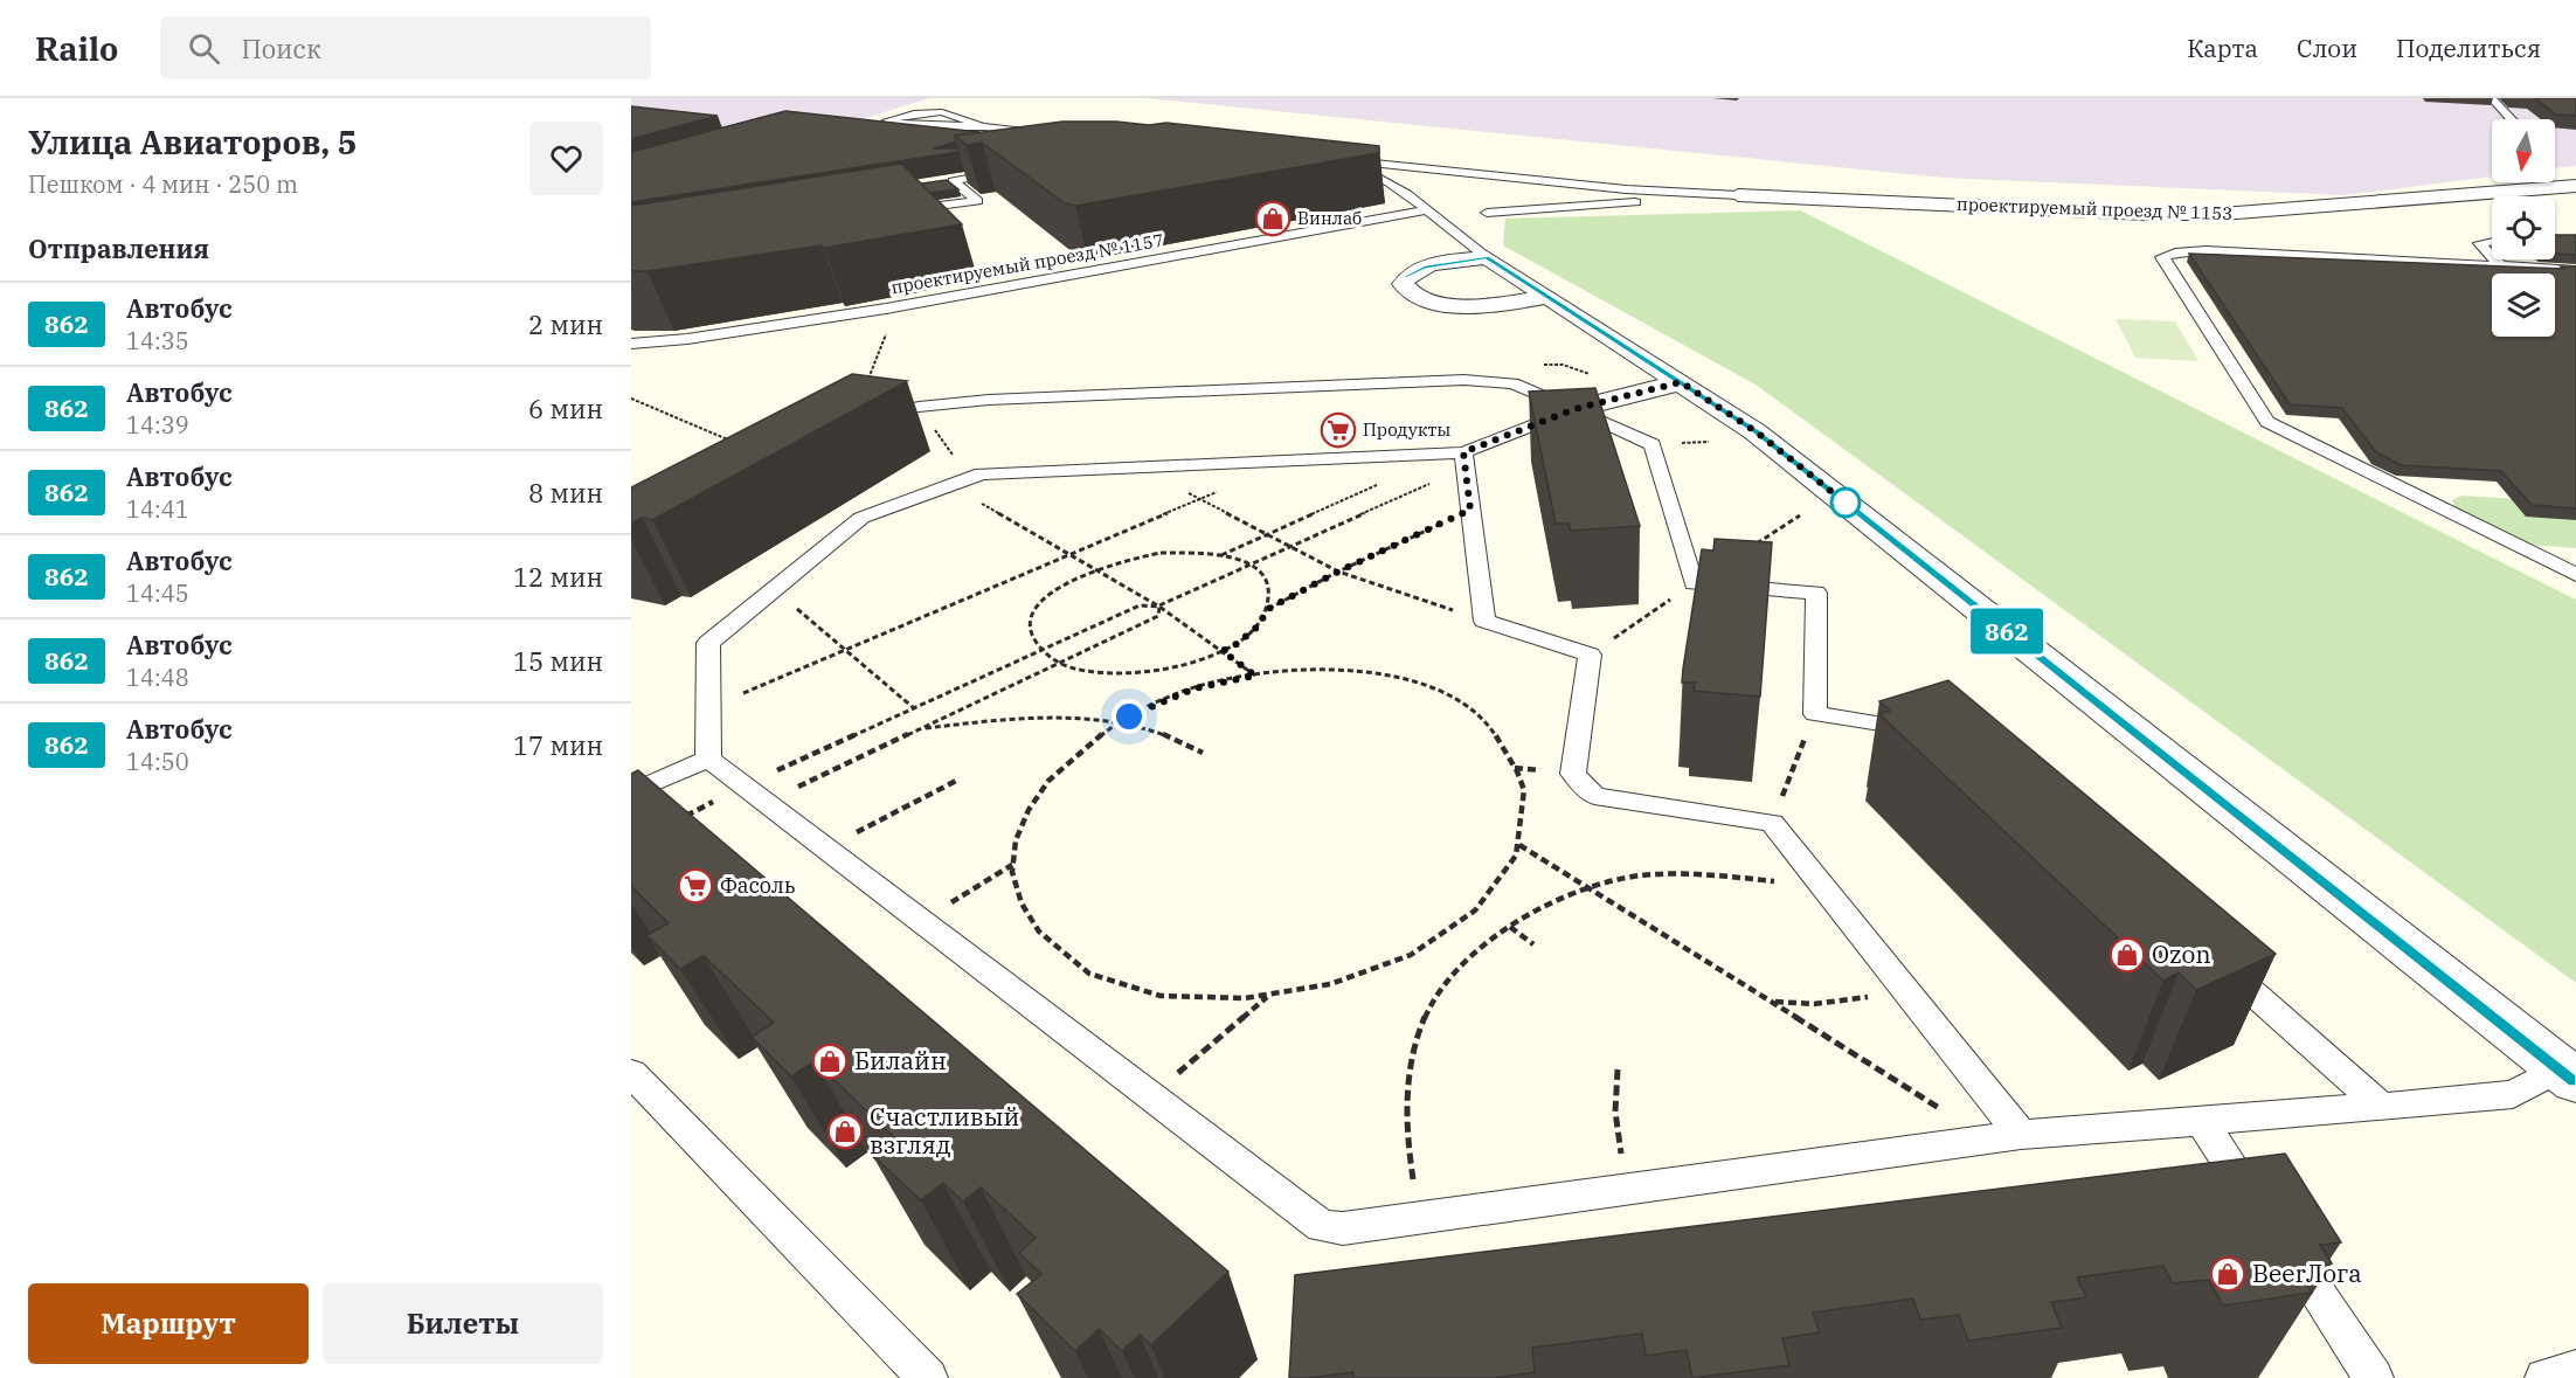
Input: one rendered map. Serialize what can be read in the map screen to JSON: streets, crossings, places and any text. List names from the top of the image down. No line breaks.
{"streets":{"street":["проектируемый проезд № 1153"],"lane":["проектируемый проезд № 1157"]},"places":{"shop":["Винлаб","Ozon","Билайн","Счастливый взгляд","BeerЛога"],"supermarket":["Продукты","Фасоль"]},"lines":["bus line 862"],"north":"bottom","page":{"header":"Railo","search":"Поиск","nav":["Карта","Слои","Поделиться"],"heading":[["Улица Авиаторов, 5","Пешком · 4 мин · 250 m"],"Отправления"],"on_map":"862","list":[{"mark":"862","name":"Автобус","note":"14:35","value":"2 мин"},{"mark":"862","name":"Автобус","note":"14:39","value":"6 мин"},{"mark":"862","name":"Автобус","note":"14:41","value":"8 мин"},{"mark":"862","name":"Автобус","note":"14:45","value":"12 мин"},{"mark":"862","name":"Автобус","note":"14:48","value":"15 мин"},{"mark":"862","name":"Автобус","note":"14:50","value":"17 мин"}],"buttons":["Маршрут","Билеты"]}}
